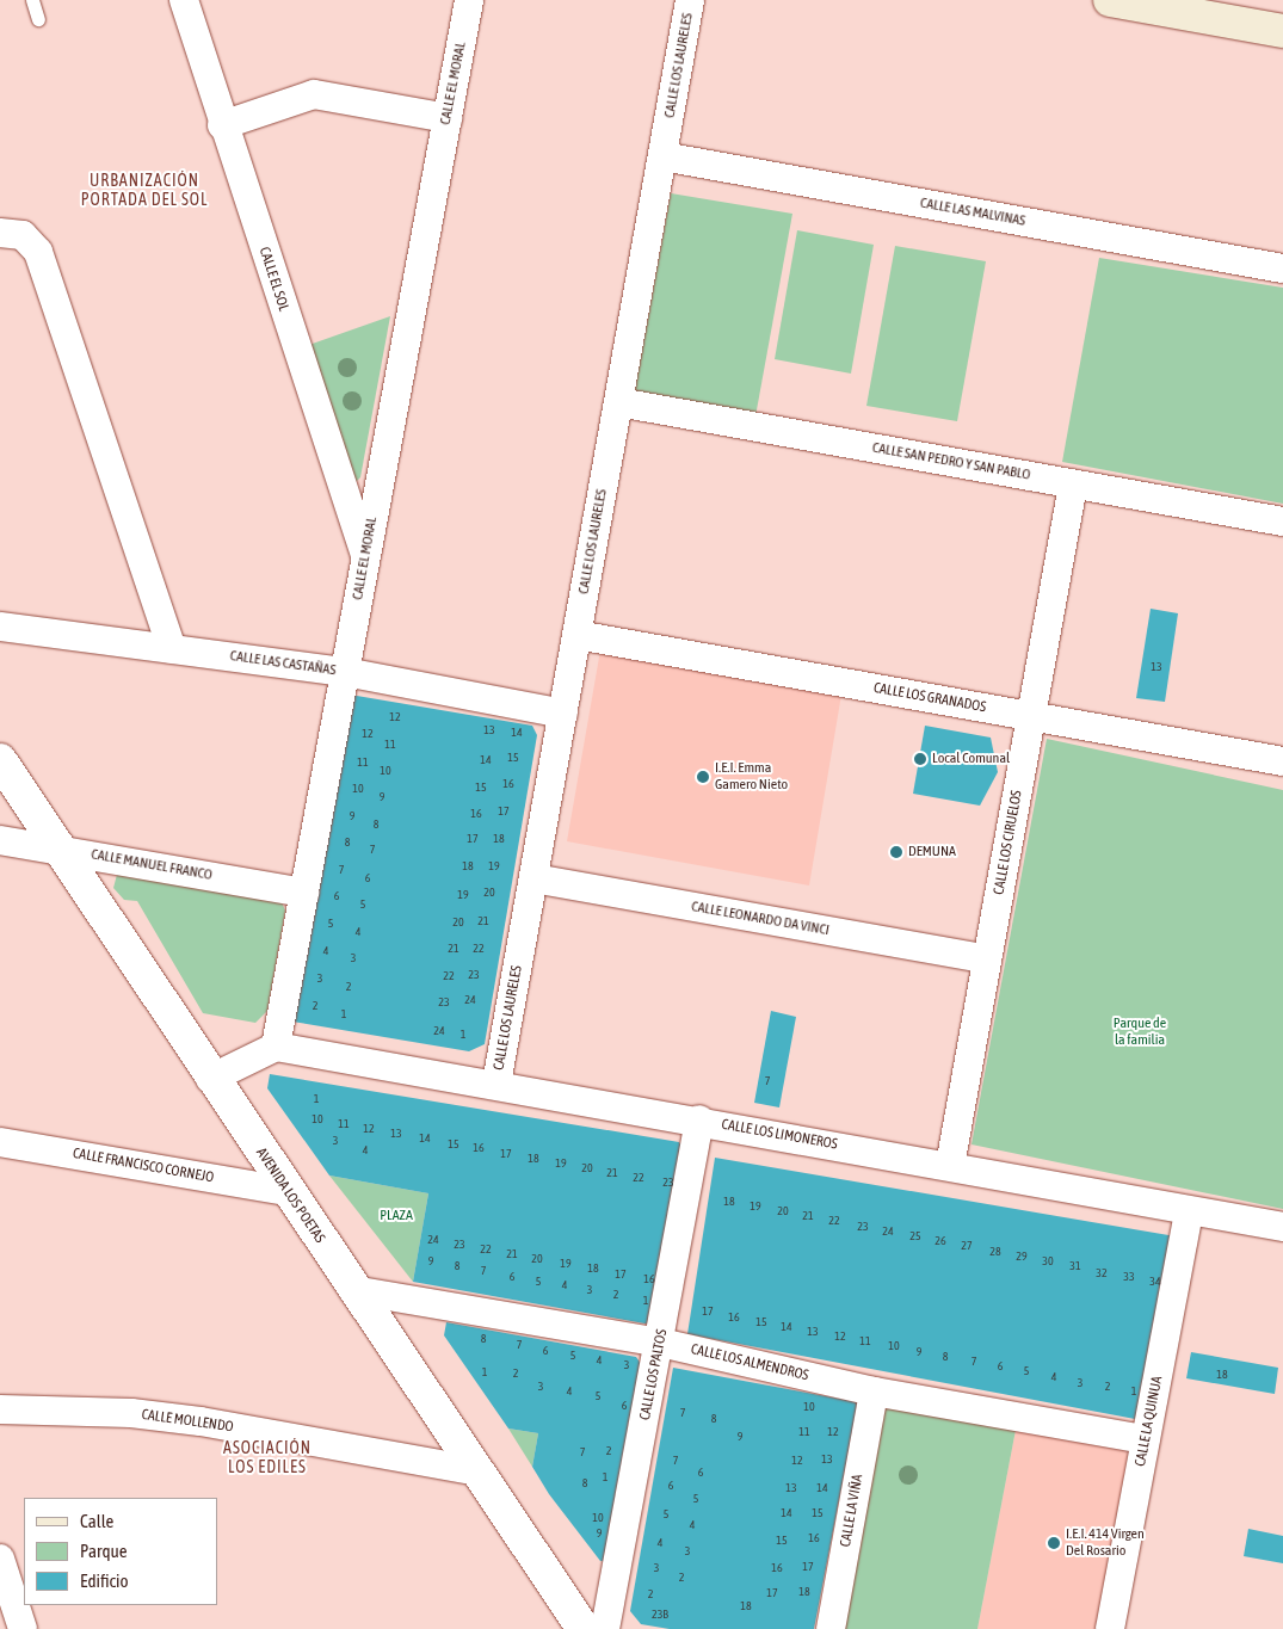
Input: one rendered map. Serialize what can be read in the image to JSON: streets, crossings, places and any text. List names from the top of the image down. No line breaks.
{"streets":{"street":["CALLE LOS LAURELES","CALLE EL MORAL","CALLE LAS MALVINAS","CALLE EL SOL","CALLE SAN PEDRO Y SAN PABLO","CALLE LAS CASTAÑAS","CALLE LOS GRANADOS","CALLE LOS CIRUELOS","CALLE MANUEL FRANCO","CALLE LEONARDO DA VINCI","CALLE LOS LIMONEROS","CALLE FRANCISCO CORNEJO","AVENIDA LOS POETAS","CALLE LOS ALMENDROS","CALLE LOS PALTOS","CALLE MOLLENDO","CALLE LA QUINUA","CALLE LA VIÑA"]},"crossings":[["CALLE LOS LAURELES","CALLE LAS MALVINAS"],["CALLE LOS LAURELES","CALLE SAN PEDRO Y SAN PABLO"],["CALLE LOS LAURELES","CALLE LAS CASTAÑAS"],["CALLE LOS LAURELES","CALLE LOS GRANADOS"],["CALLE LOS LAURELES","CALLE LEONARDO DA VINCI"],["CALLE LOS LAURELES","CALLE LOS LIMONEROS"],["CALLE EL MORAL","CALLE EL SOL"],["CALLE EL MORAL","CALLE LAS CASTAÑAS"],["CALLE EL MORAL","CALLE MANUEL FRANCO"],["CALLE EL MORAL","CALLE LOS LIMONEROS"],["CALLE SAN PEDRO Y SAN PABLO","CALLE LOS CIRUELOS"],["CALLE LOS GRANADOS","CALLE LOS CIRUELOS"],["CALLE LOS CIRUELOS","CALLE LEONARDO DA VINCI"],["CALLE LOS CIRUELOS","CALLE LOS LIMONEROS"],["CALLE MANUEL FRANCO","AVENIDA LOS POETAS"],["CALLE LOS LIMONEROS","CALLE LOS PALTOS"],["CALLE LOS LIMONEROS","CALLE LA QUINUA"],["CALLE FRANCISCO CORNEJO","AVENIDA LOS POETAS"],["AVENIDA LOS POETAS","CALLE LOS ALMENDROS"],["AVENIDA LOS POETAS","CALLE MOLLENDO"],["CALLE LOS ALMENDROS","CALLE LOS PALTOS"],["CALLE LOS ALMENDROS","CALLE LA QUINUA"],["CALLE LOS ALMENDROS","CALLE LA VIÑA"]],"districts":["URBANIZACIÓN PORTADA DEL SOL","ASOCIACIÓN LOS EDILES"],"parks":["Parque de la familia","PLAZA"],"places":["Local Comunal","I.E.I. Emma Gamero Nieto","DEMUNA","I.E.I. 414 Virgen Del Rosario"],"house_numbers":["13","12","13","14","12","11","15","14","11","10","16","15","10","9","17","16","9","8","17","18","8","7","18","19","7","6","20","19","6","5","21","20","5","4","21","22","4","3","23","22","3","2","24","23","2","1","24","1","7","1","10","11","12","13","14","3","15","16","4","17","18","19","20","21","22","23","18","19","20","21","22","23","24","25","24","26","23","27","22","28","21","29","20","9","30","19","8","31","18","7","32","17","6","33","16","5","34","4","3","2","1","17","16","15","14","13","12","8","11","7","10","6","9","5","8","4","7","3","6","5","1","2","18","4","3","3","2","4","1","5","6","10","7","8","11","12","9","2","7","13","7","12","6","1","8","6","13","14","5","14","15","5","10","4","9","16","15","4","3","17","3","16","2","18","17","2","18","23B"],"legend":["Calle","Parque","Edificio"]}
